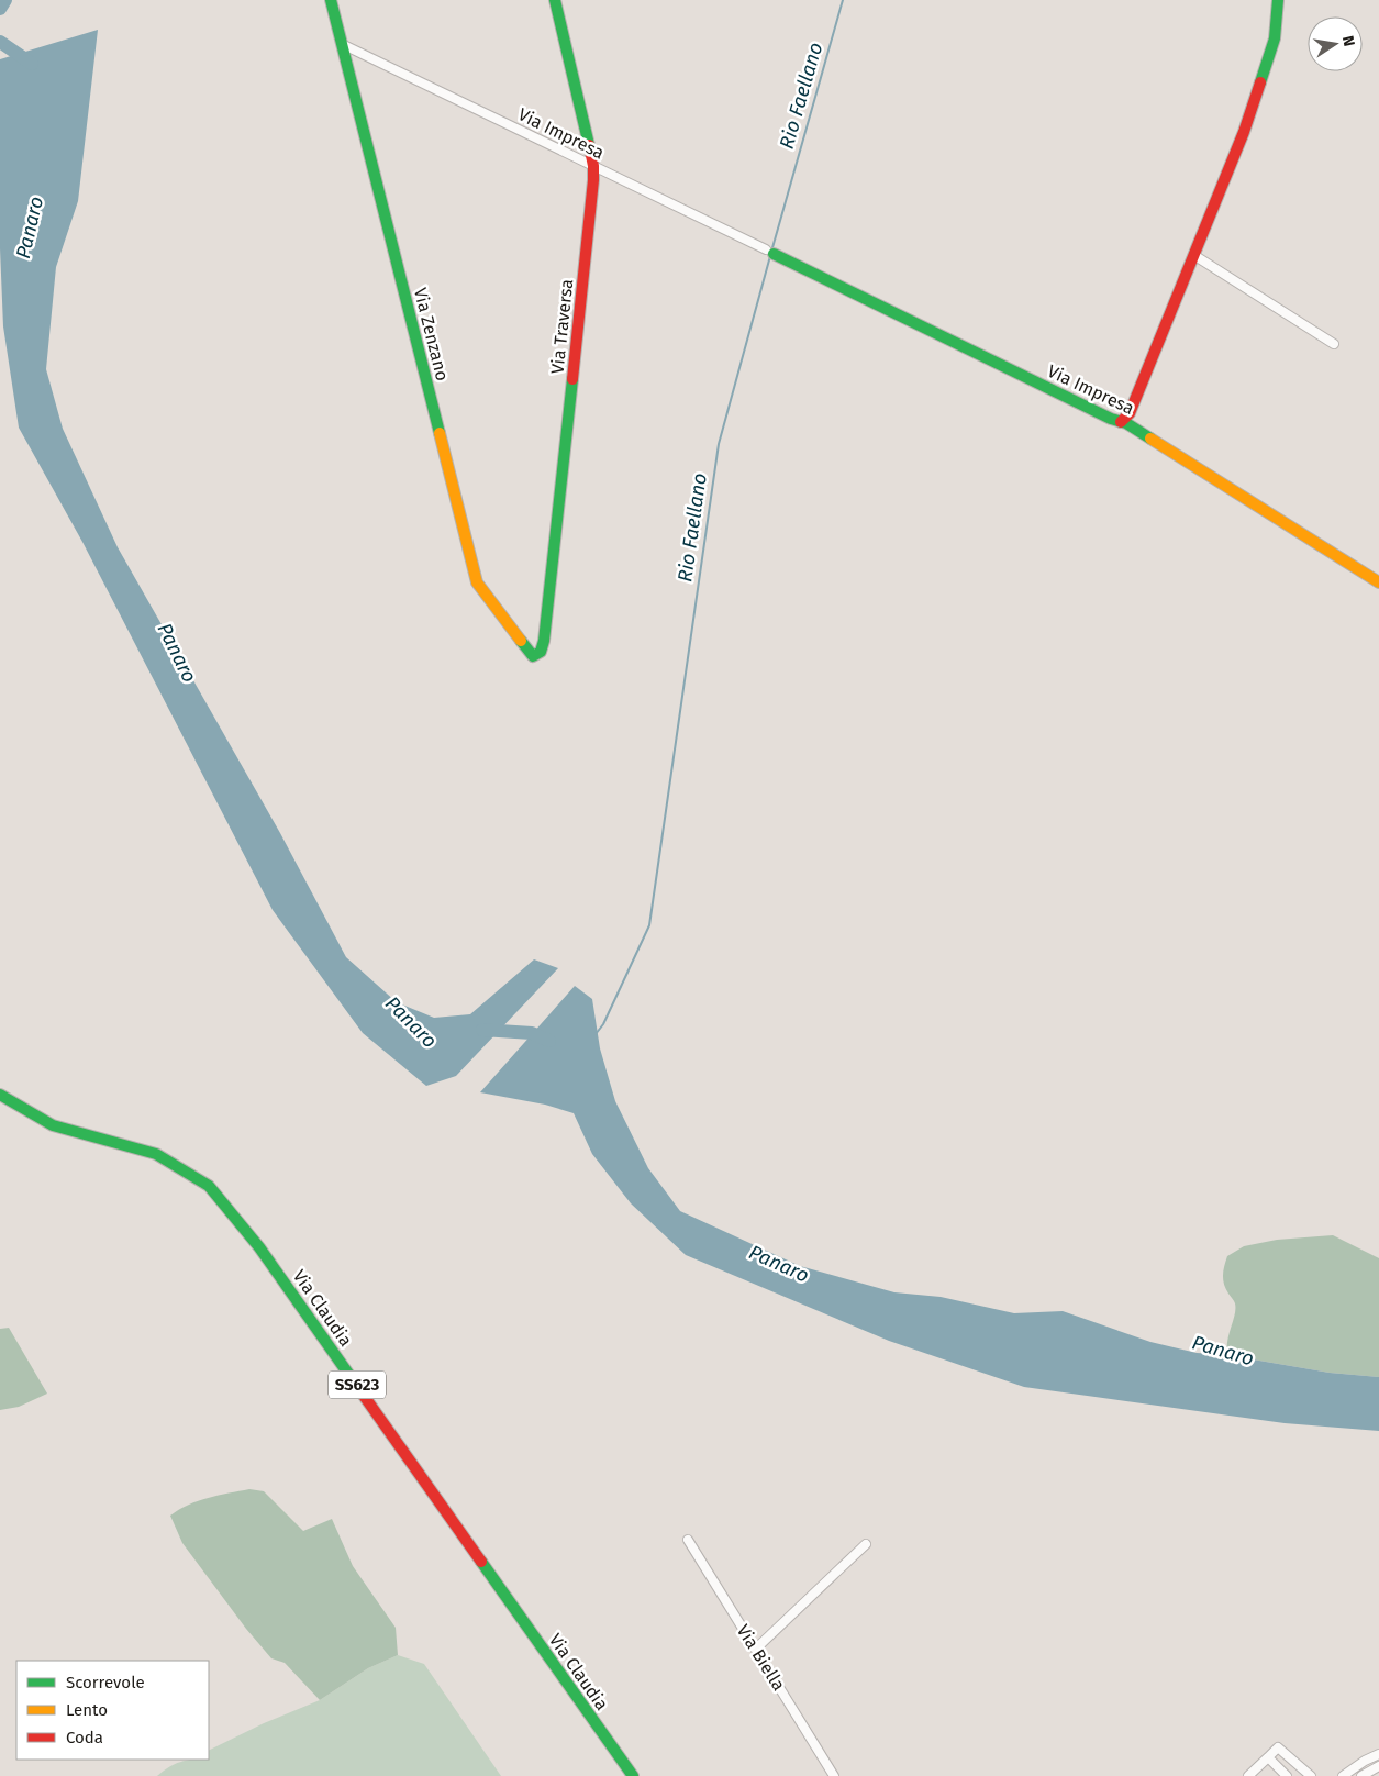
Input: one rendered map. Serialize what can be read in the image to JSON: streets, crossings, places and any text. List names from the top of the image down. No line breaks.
{"streets":{"street":["Via Impresa","Via Traversa","Via Zenzano","Via Claudia","SS623","Via Biella"]},"crossings":[["Via Impresa","Via Traversa"],["Via Impresa","Via Zenzano"],["Via Traversa","Via Zenzano"]],"water":["Rio Faellano","Panaro"],"legend":["Scorrevole","Lento","Coda"],"north":"right"}
